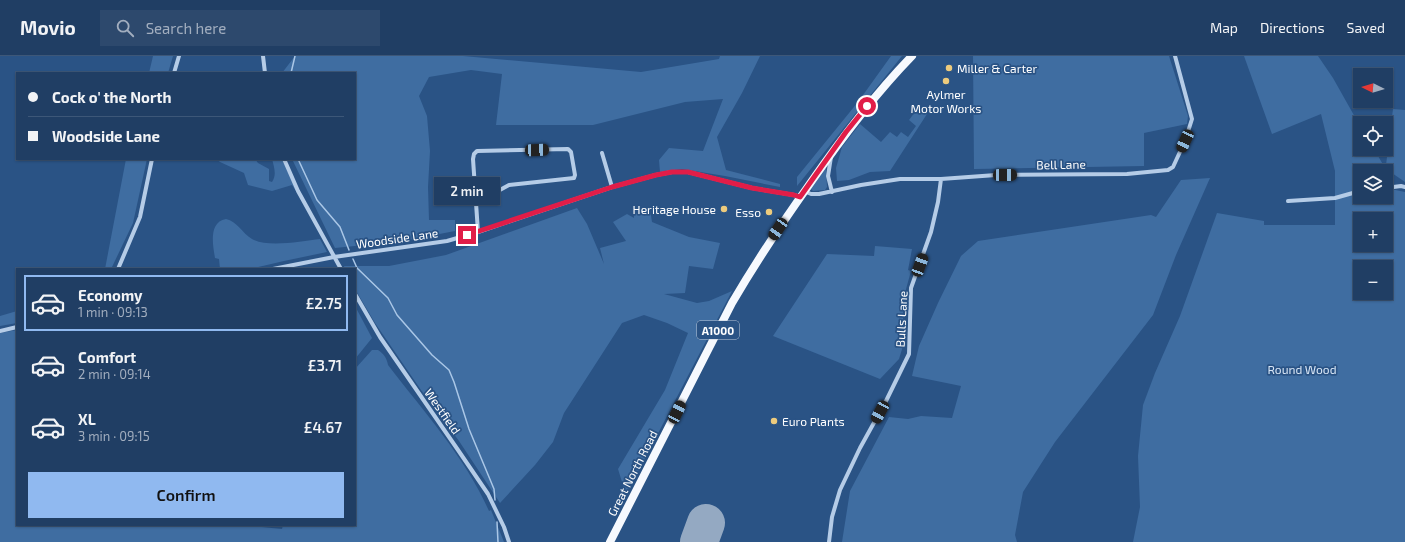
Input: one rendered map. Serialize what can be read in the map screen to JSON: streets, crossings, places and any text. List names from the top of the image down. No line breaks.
{"streets":{"main road":["A1000","Great North Road"],"street":["Bell Lane","Woodside Lane","Bulls Lane","Westfield"]},"crossings":[["Bell Lane","Woodside Lane"],["Bell Lane","Bulls Lane"],["Bell Lane","Great North Road"],["Woodside Lane","Great North Road"]],"parks":["Round Wood"],"places":["Miller & Carter","Aylmer Motor Works","Heritage House","Esso","Euro Plants"],"north":"left","page":{"header":"Movio","search":"Search here","nav":["Map","Directions","Saved"],"map_buttons":["+","−"],"banner":["Cock o' the North","Woodside Lane"],"bubble":"2 min","list":[{"name":"Economy","note":"1 min · 09:13","value":"£2.75"},{"name":"Comfort","note":"2 min · 09:14","value":"£3.71"},{"name":"XL","note":"3 min · 09:15","value":"£4.67"}],"buttons":"Confirm"}}
